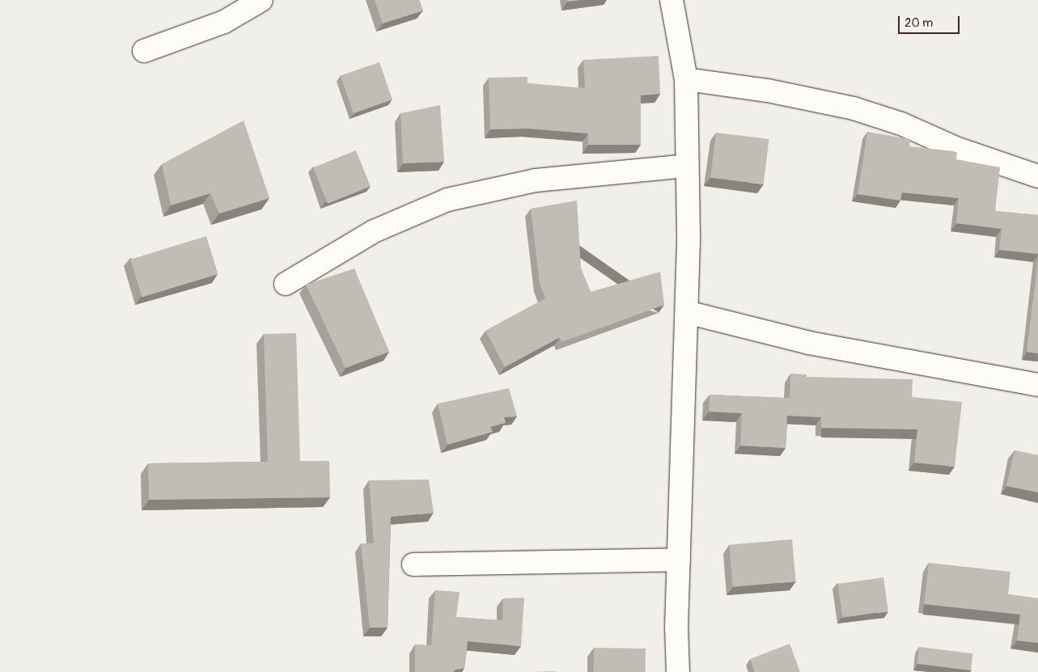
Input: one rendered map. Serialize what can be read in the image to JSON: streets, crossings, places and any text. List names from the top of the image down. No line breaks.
{"scale_bar":"20 m"}
